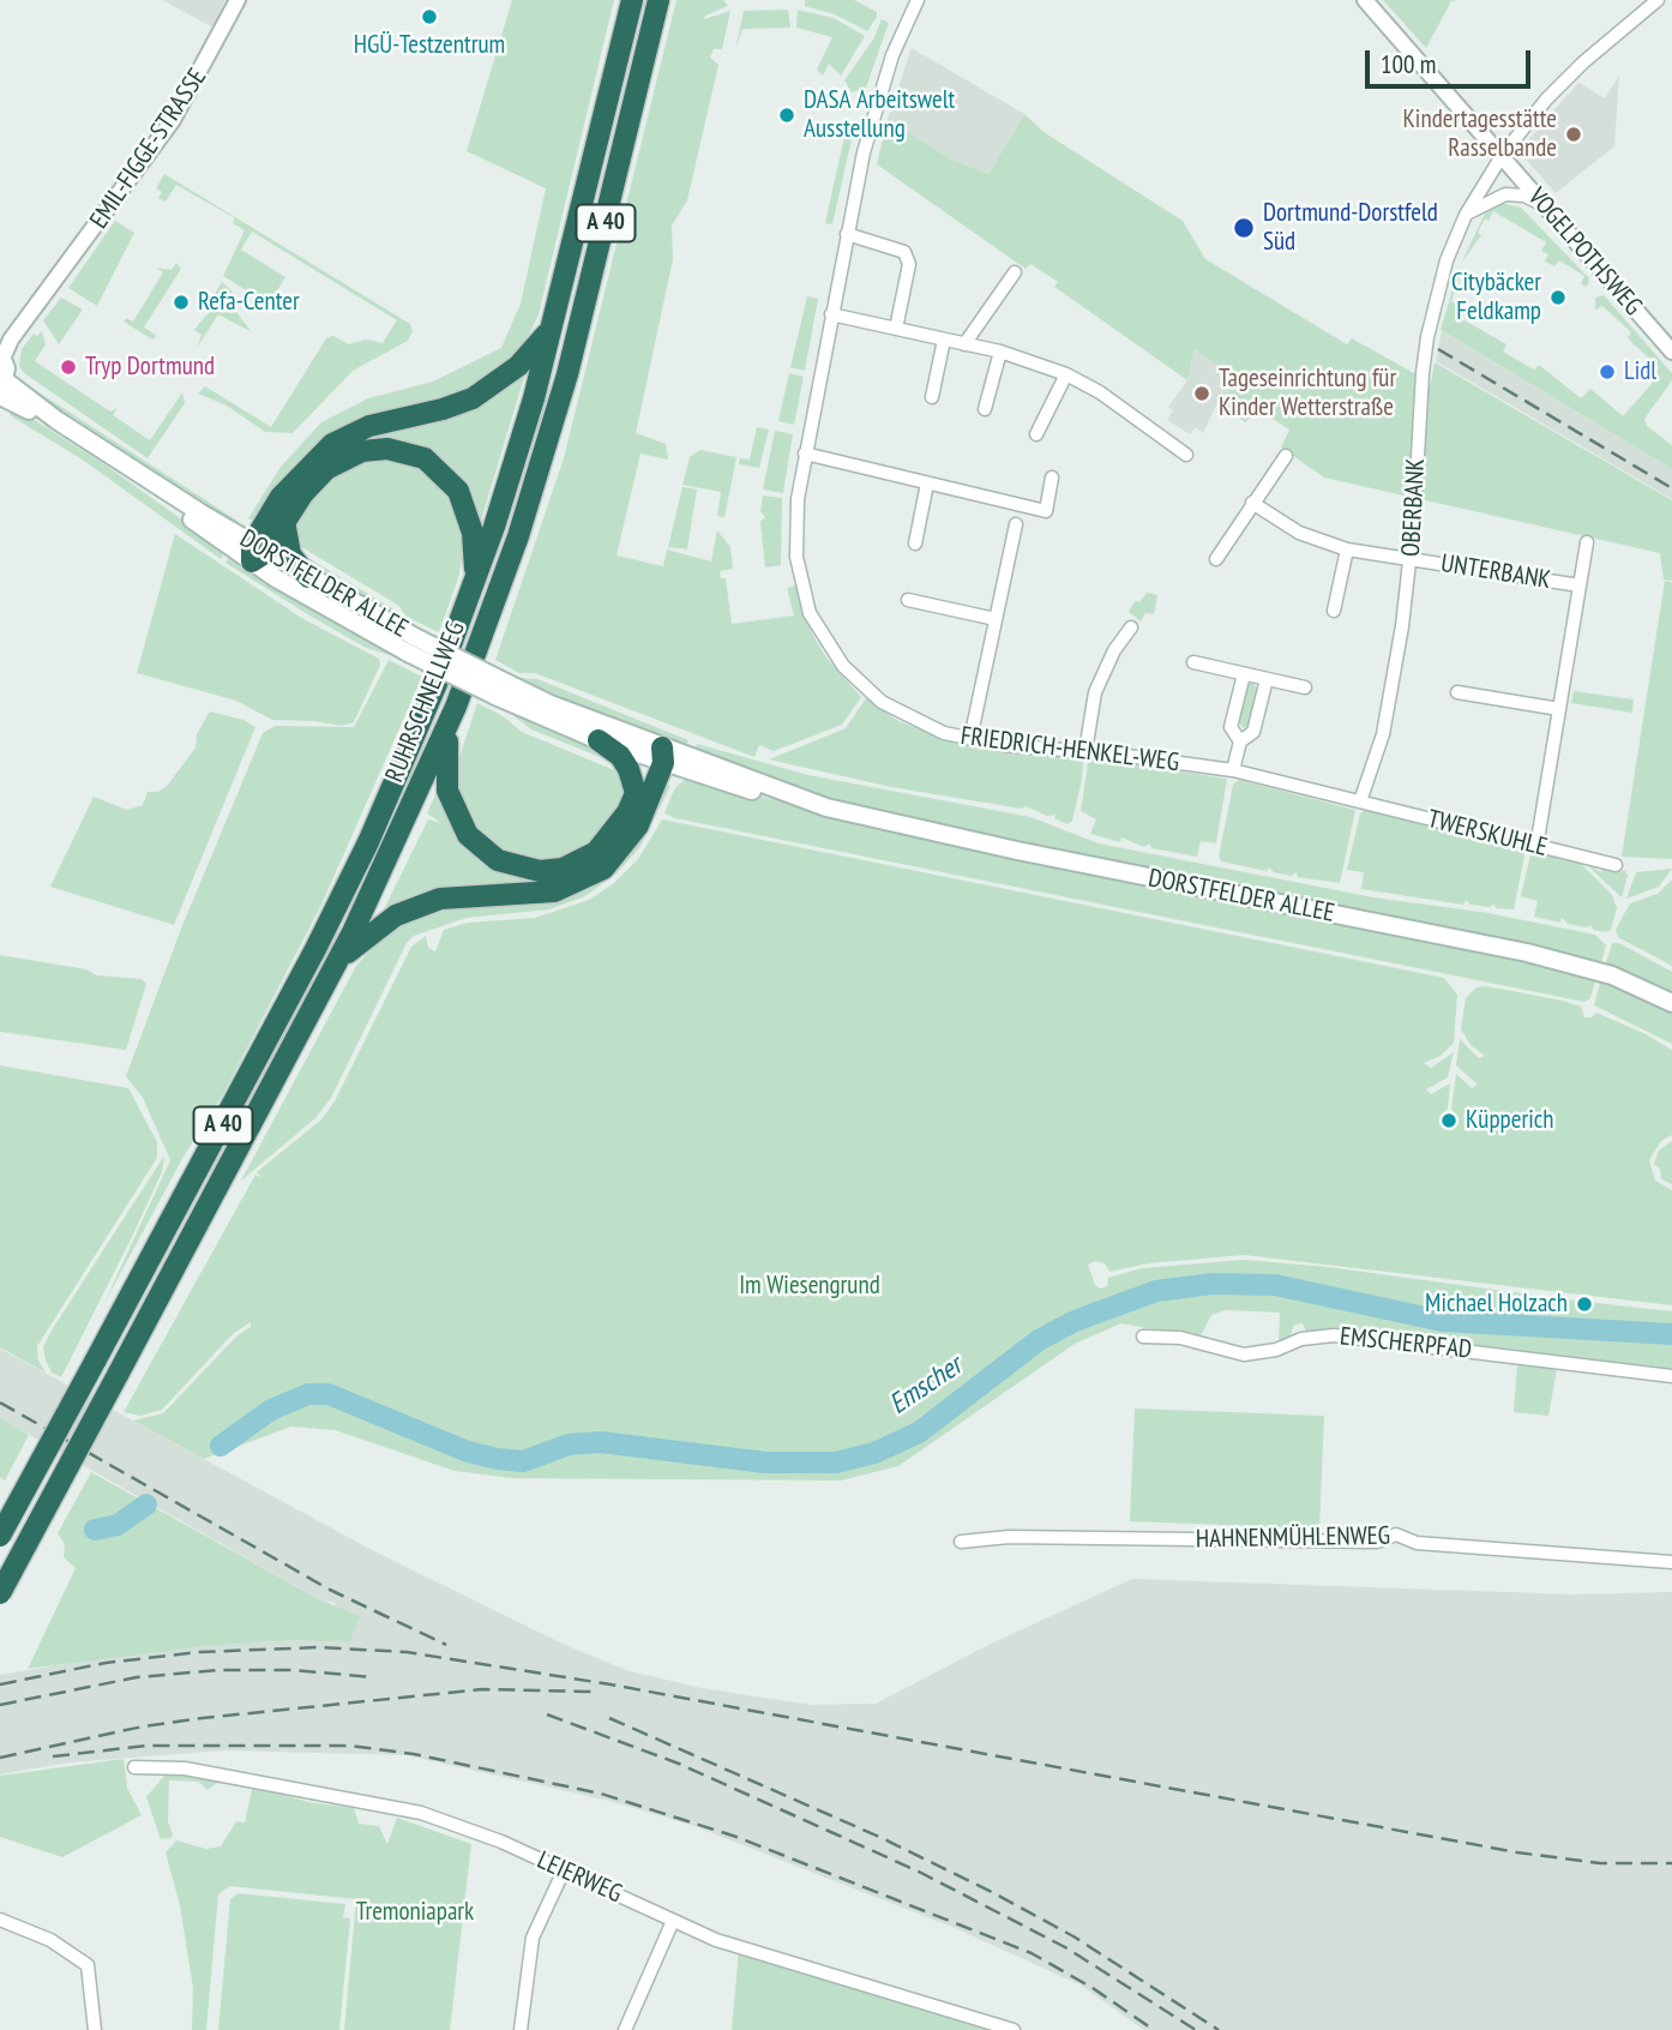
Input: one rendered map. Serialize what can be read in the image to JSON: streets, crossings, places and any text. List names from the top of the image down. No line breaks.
{"streets":{"highway":["A 40","RUHRSCHNELLWEG"],"main road":["EMIL-FIGGE-STRASSE","DORSTFELDER ALLEE"],"street":["VOGELPOTHSWEG","OBERBANK","UNTERBANK","FRIEDRICH-HENKEL-WEG","TWERSKUHLE","EMSCHERPFAD","HAHNENMÜHLENWEG","LEIERWEG"]},"crossings":[["EMIL-FIGGE-STRASSE","DORSTFELDER ALLEE"],["VOGELPOTHSWEG","OBERBANK"],["OBERBANK","UNTERBANK"],["OBERBANK","FRIEDRICH-HENKEL-WEG"],["OBERBANK","TWERSKUHLE"],["UNTERBANK","TWERSKUHLE"],["FRIEDRICH-HENKEL-WEG","TWERSKUHLE"]],"water":["Emscher"],"parks":["Im Wiesengrund","Tremoniapark"],"places":["HGÜ-Testzentrum","DASA Arbeitswelt Ausstellung","Kindertagesstätte Rasselbande","Dortmund-Dorstfeld Süd","Citybäcker Feldkamp","Refa-Center","Tryp Dortmund","Lidl","Tageseinrichtung für Kinder Wetterstraße","Küpperich","Michael Holzach"],"scale_bar":"100 m"}
